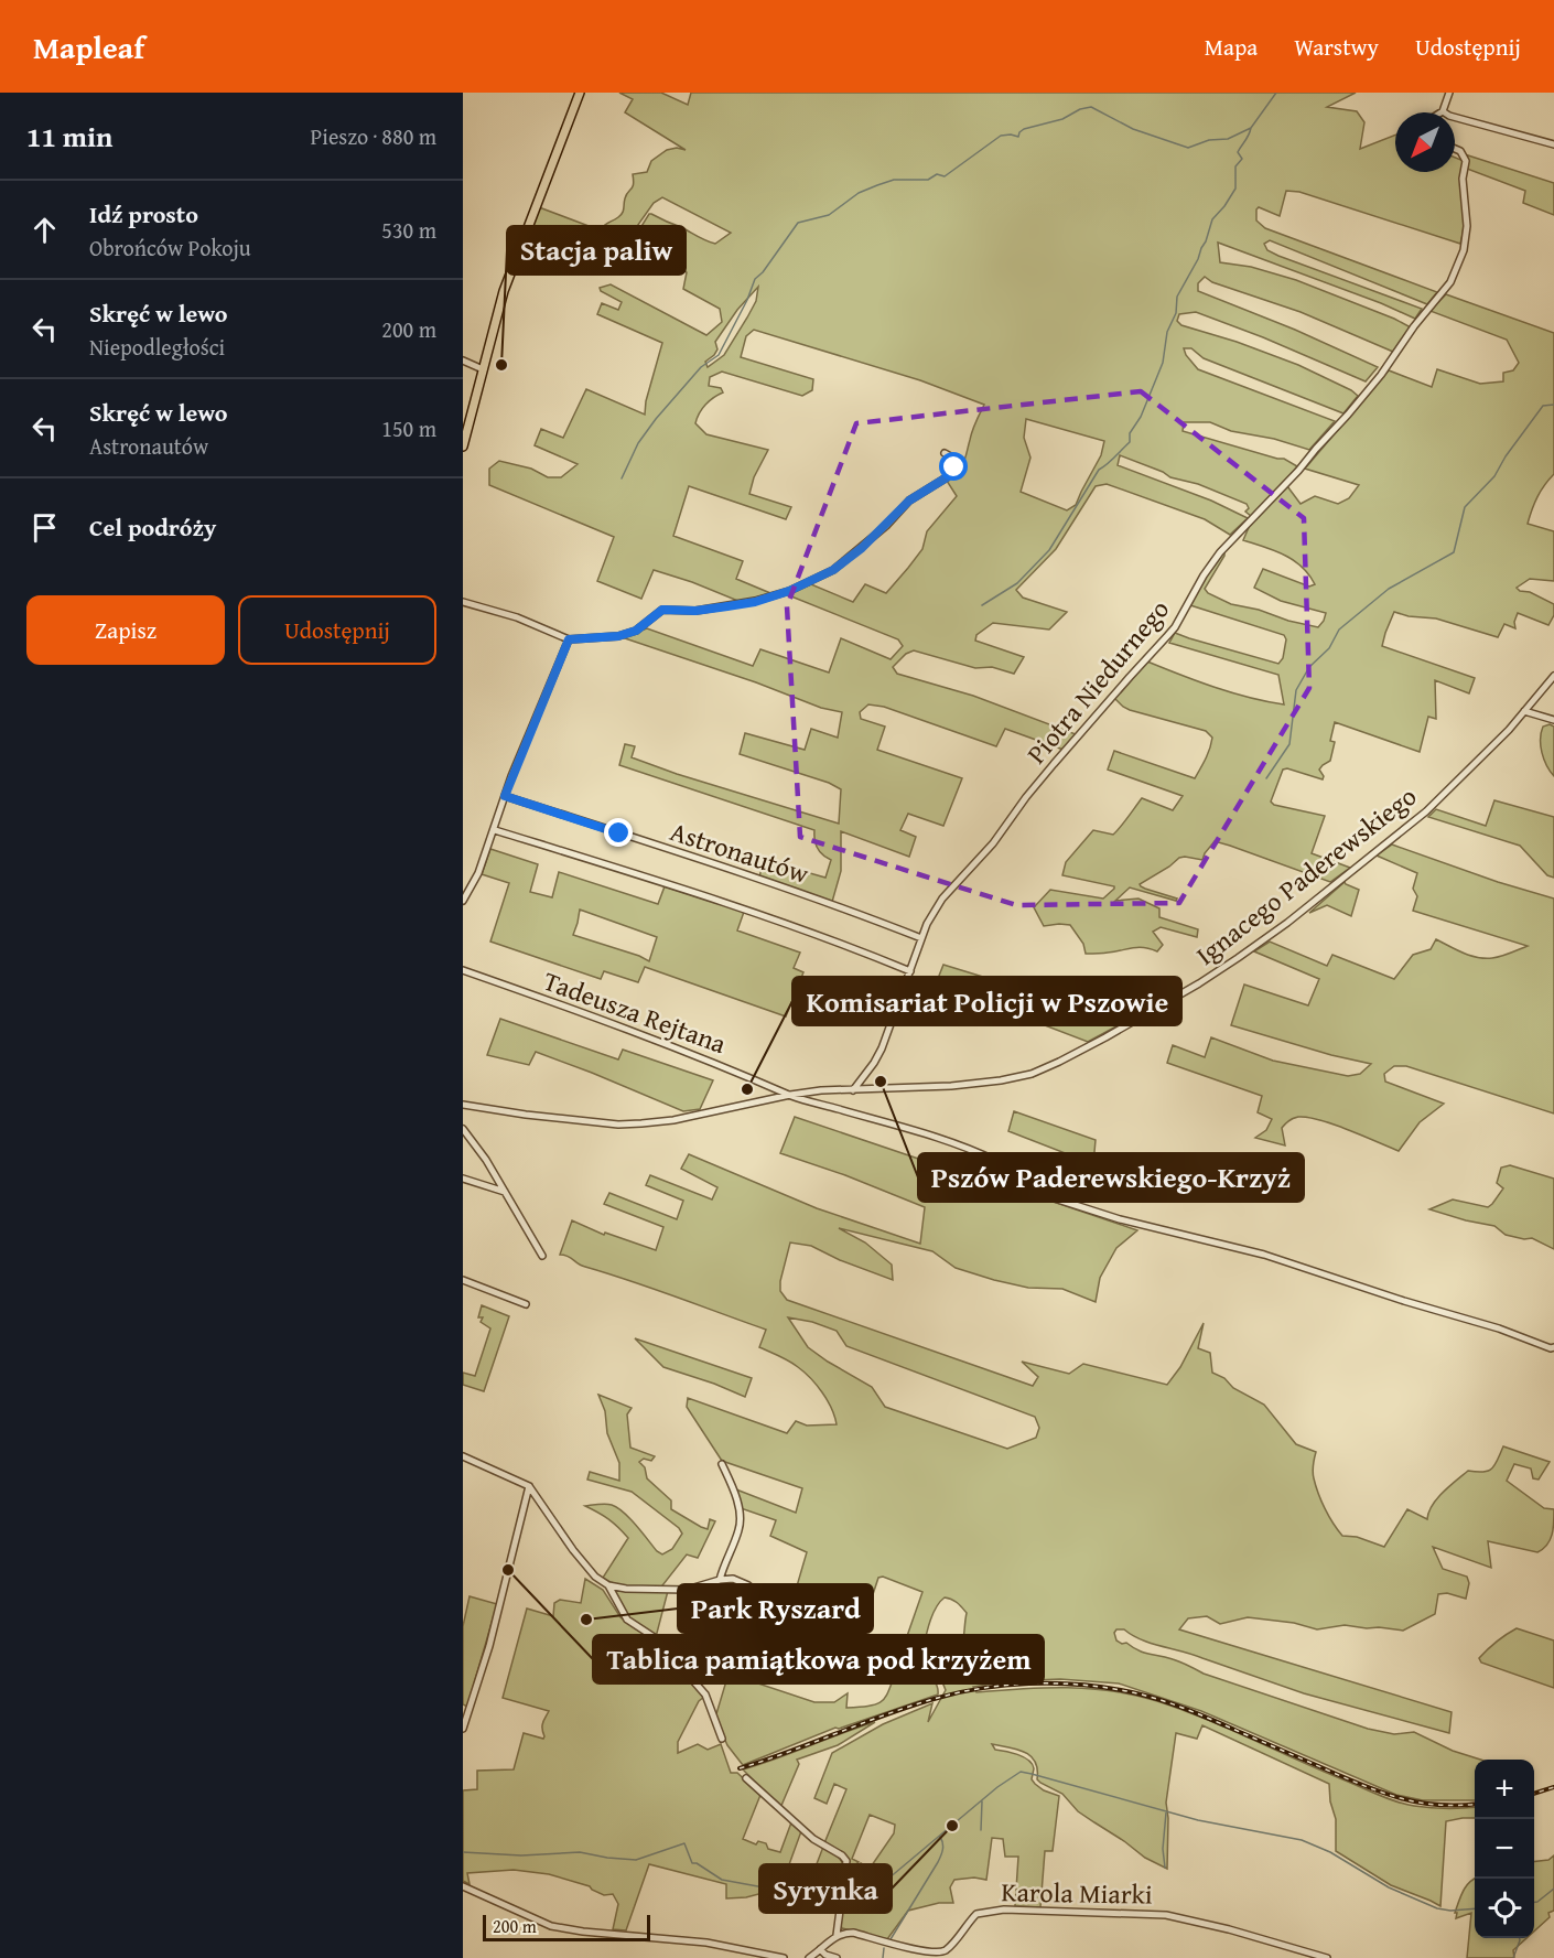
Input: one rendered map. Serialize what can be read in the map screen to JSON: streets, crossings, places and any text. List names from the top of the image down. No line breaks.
{"streets":{"street":["Piotra Niedurnego","Astronautów","Ignacego Paderewskiego","Tadeusza Rejtana","Karola Miarki"]},"crossings":[["Piotra Niedurnego","Astronautów"],["Piotra Niedurnego","Ignacego Paderewskiego"],["Ignacego Paderewskiego","Tadeusza Rejtana"]],"places":["Stacja paliw","Pszów Paderewskiego-Krzyż","Komisariat Policji w Pszowie","Tablica pamiątkowa pod krzyżem","Park Ryszard","Syrynka"],"scale_bar":"200 m","north":"bottom left","page":{"header":"Mapleaf","nav":["Mapa","Warstwy","Udostępnij"],"heading":["11 min","Pieszo · 880 m"],"list":[["Idź prosto","Obrońców Pokoju","530 m"],["Skręć w lewo","Niepodległości","200 m"],["Skręć w lewo","Astronautów","150 m"],"Cel podróży"],"buttons":["Zapisz","Udostępnij"],"map_buttons":["+","−"],"scale":"200 m"}}
